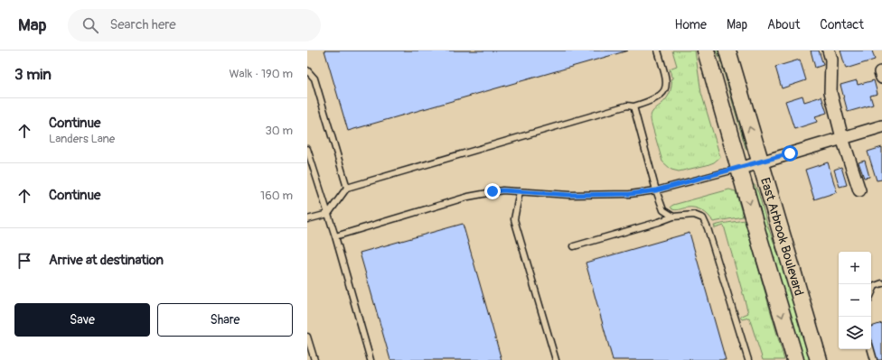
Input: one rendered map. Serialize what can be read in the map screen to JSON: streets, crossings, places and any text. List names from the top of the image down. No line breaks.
{"streets":{"street":["East Arbrook Boulevard"]},"page":{"header":"Map","search":"Search here","nav":["Home","Map","About","Contact"],"heading":["3 min","Walk · 190 m"],"list":[["Continue","Landers Lane","30 m"],["Continue","160 m"],"Arrive at destination"],"map_buttons":["+","−"],"buttons":["Save","Share"]}}
